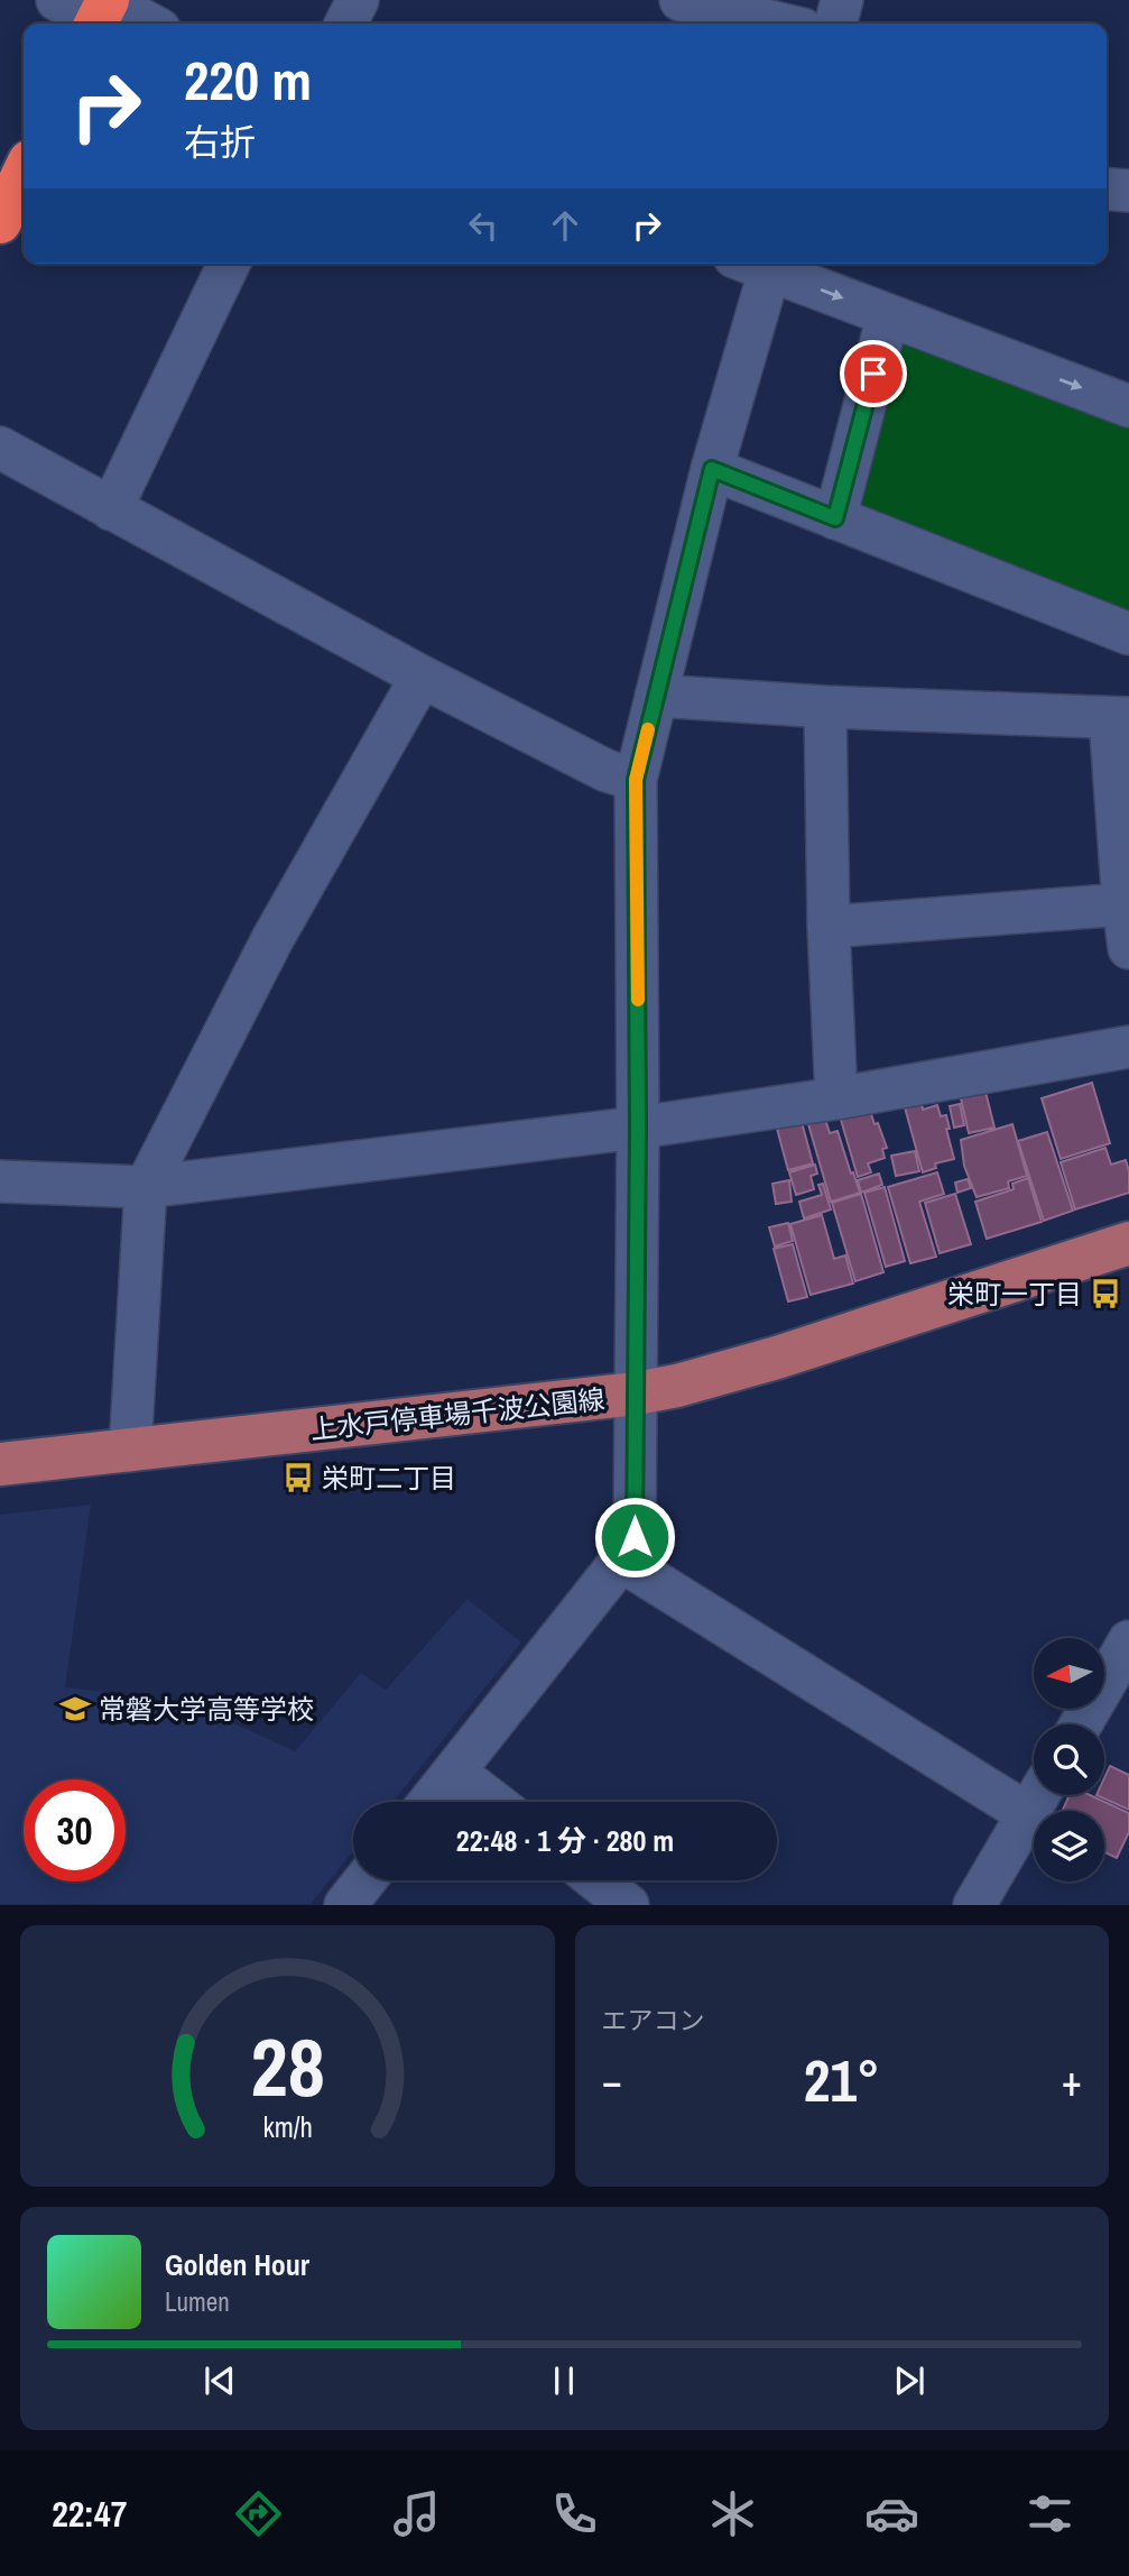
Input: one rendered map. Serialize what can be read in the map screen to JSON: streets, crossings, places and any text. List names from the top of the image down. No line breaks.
{"streets":{"main road":["上水戸停車場千波公園線"]},"places":{"bus stop":["栄町一丁目","栄町二丁目"],"school or university":["常磐大学高等学校"]},"north":"left","page":{"turn":["220 m","右折"],"limit":"30","trip":"22:48 · 1 分 · 280 m","tile":"エアコン","heat":["−","21°","+"],"song":["Golden Hour","Lumen"],"tabs":"22:47","gauge":["28","km/h"]}}
